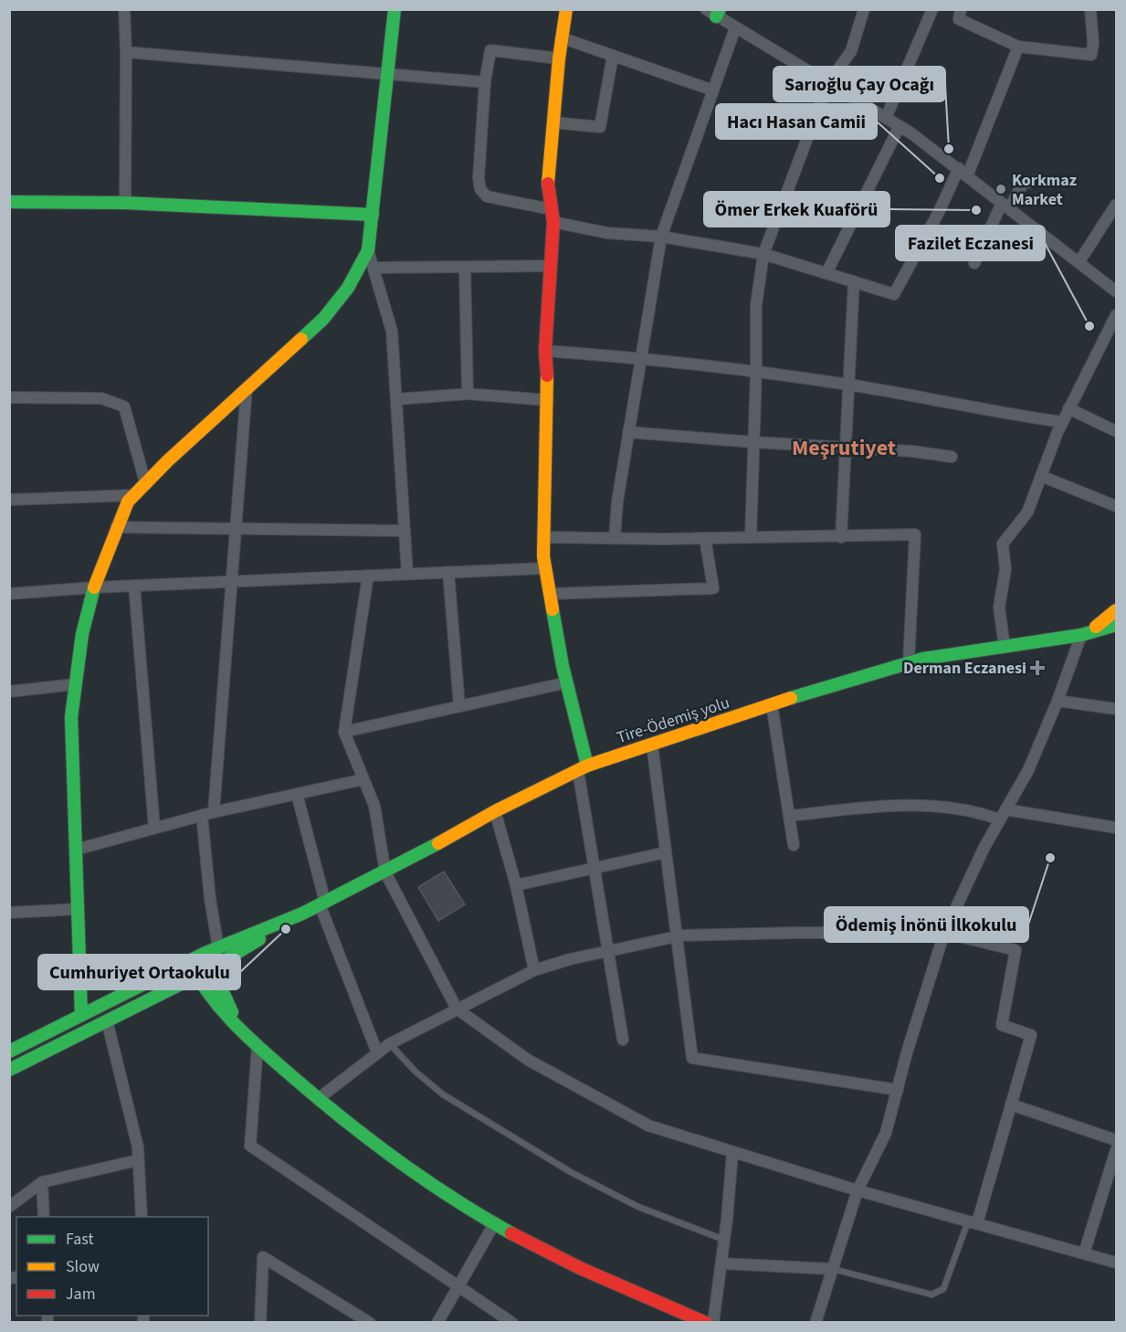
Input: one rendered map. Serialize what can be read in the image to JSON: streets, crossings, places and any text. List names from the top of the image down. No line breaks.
{"streets":{"street":["Tire-Ödemiş yolu"]},"districts":["Meşrutiyet"],"places":{"other":["Sarıoğlu Çay Ocağı","Hacı Hasan Camii","Korkmaz Market","Ömer Erkek Kuaförü","Fazilet Eczanesi","Ödemiş İnönü İlkokulu","Cumhuriyet Ortaokulu"],"health":["Derman Eczanesi"]},"legend":["Fast","Slow","Jam"]}
